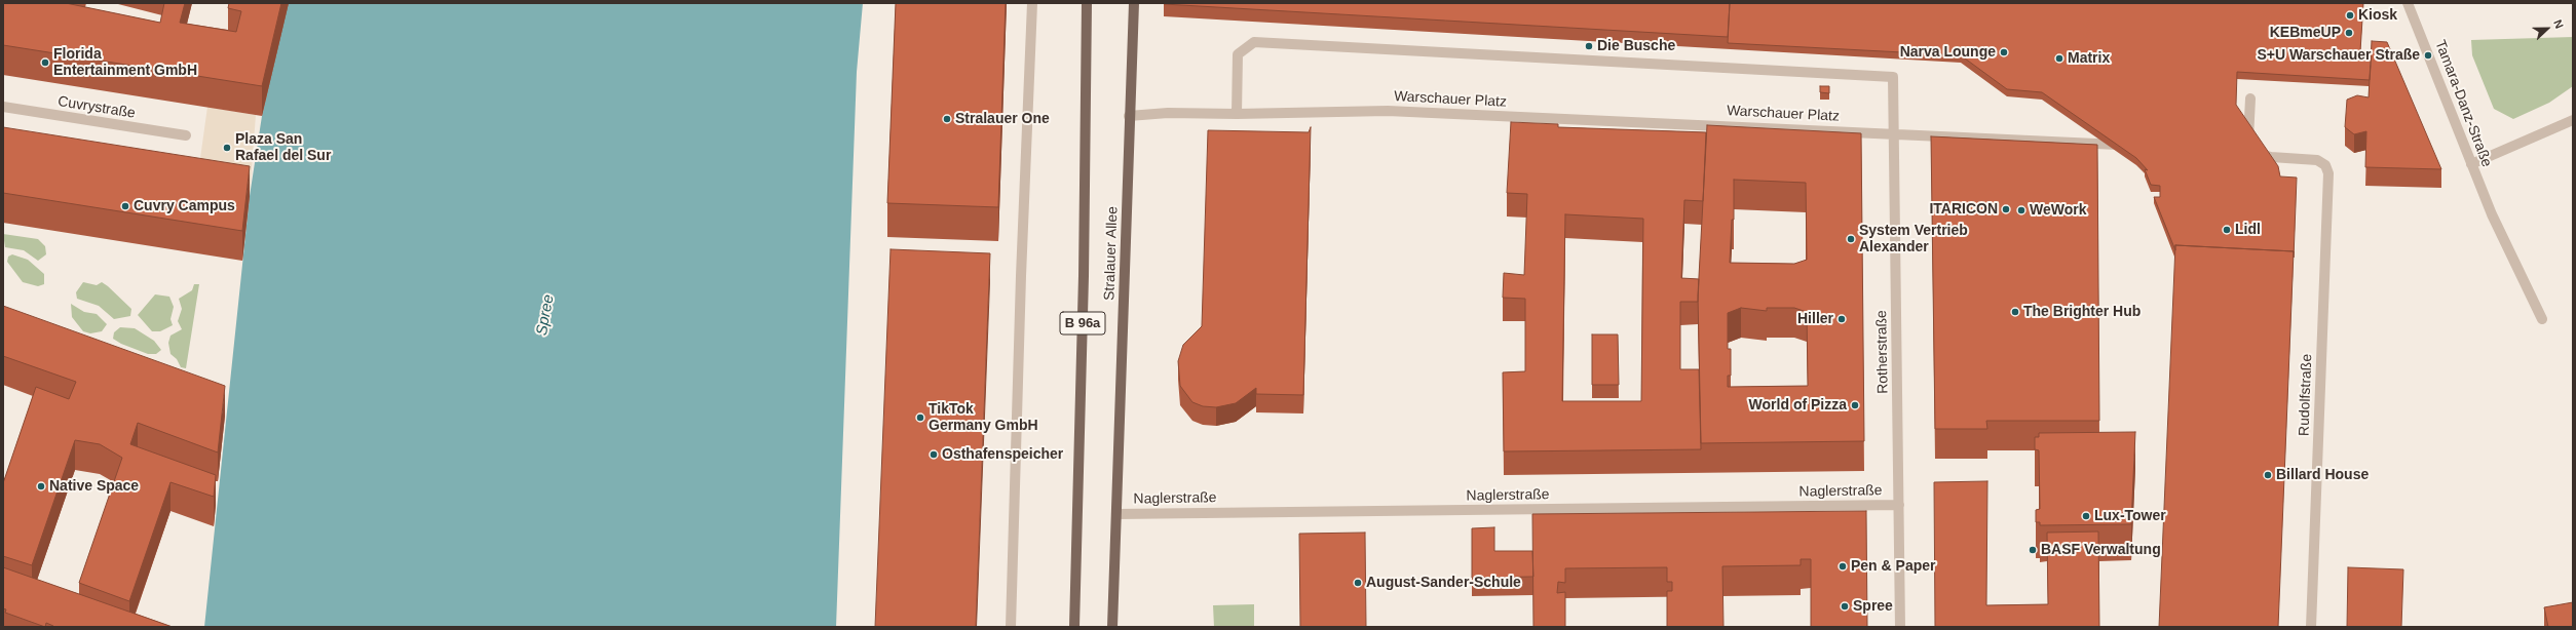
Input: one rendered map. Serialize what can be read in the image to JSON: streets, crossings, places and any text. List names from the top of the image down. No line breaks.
{"streets":{"main road":["Stralauer Allee","B 96a"],"street":["Warschauer Platz","Tamara-Danz-Straße","Cuvrystraße","Rotherstraße","Rudolfstraße","Naglerstraße"]},"crossings":[["Warschauer Platz","Stralauer Allee"],["Warschauer Platz","Rotherstraße"],["Stralauer Allee","Naglerstraße"],["Rotherstraße","Naglerstraße"]],"water":["Spree"],"places":["Kiosk","KEBmeUP","Die Busche","Narva Lounge","S+U Warschauer Straße","Matrix","Florida Entertainment GmbH","Stralauer One","Plaza San Rafael del Sur","Cuvry Campus","ITARICON","WeWork","Lidl","System Vertrieb Alexander","The Brighter Hub","Hiller","World of Pizza","TikTok Germany GmbH","Osthafenspeicher","Billard House","Native Space","Lux-Tower","BASF Verwaltung","Pen & Paper","August-Sander-Schule","Spree"],"north":"right"}
